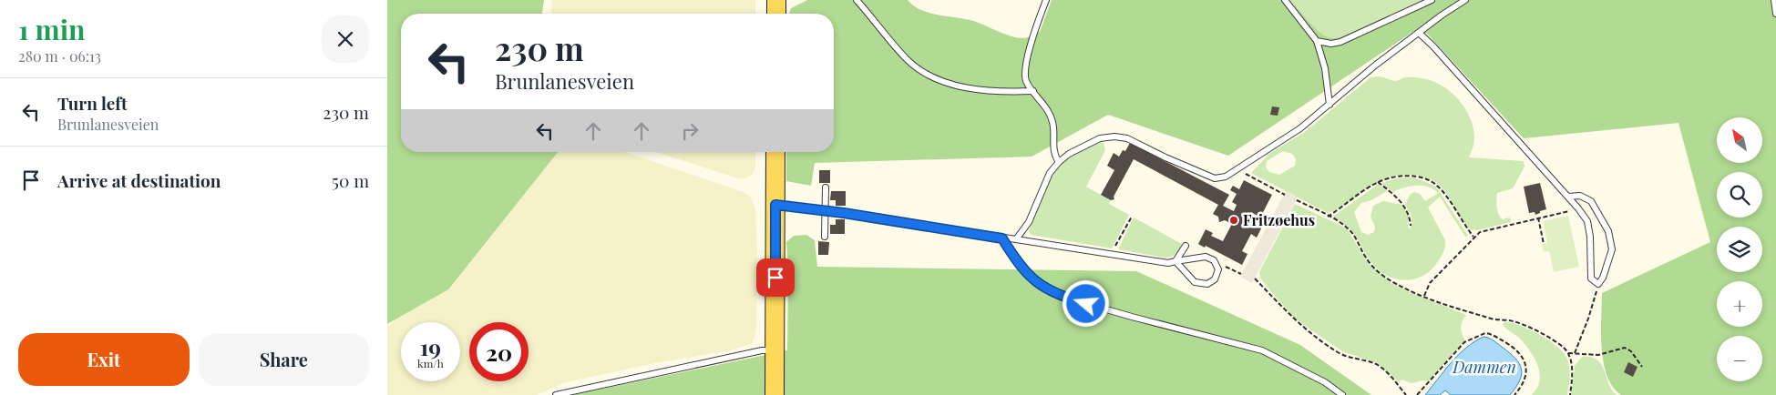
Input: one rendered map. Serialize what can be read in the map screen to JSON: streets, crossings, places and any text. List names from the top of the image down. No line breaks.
{"water":["Dammen"],"places":["Fritzøehus"],"north":"top left","page":{"heading":["1 min","280 m · 06:13"],"turn":["230 m","Brunlanesveien"],"list":[{"name":"Turn left","note":"Brunlanesveien","value":"230 m"},{"name":"Arrive at destination","value":"50 m"}],"map_buttons":["+","−"],"speed":"19 km/h","limit":"20","buttons":["Exit","Share"]}}
